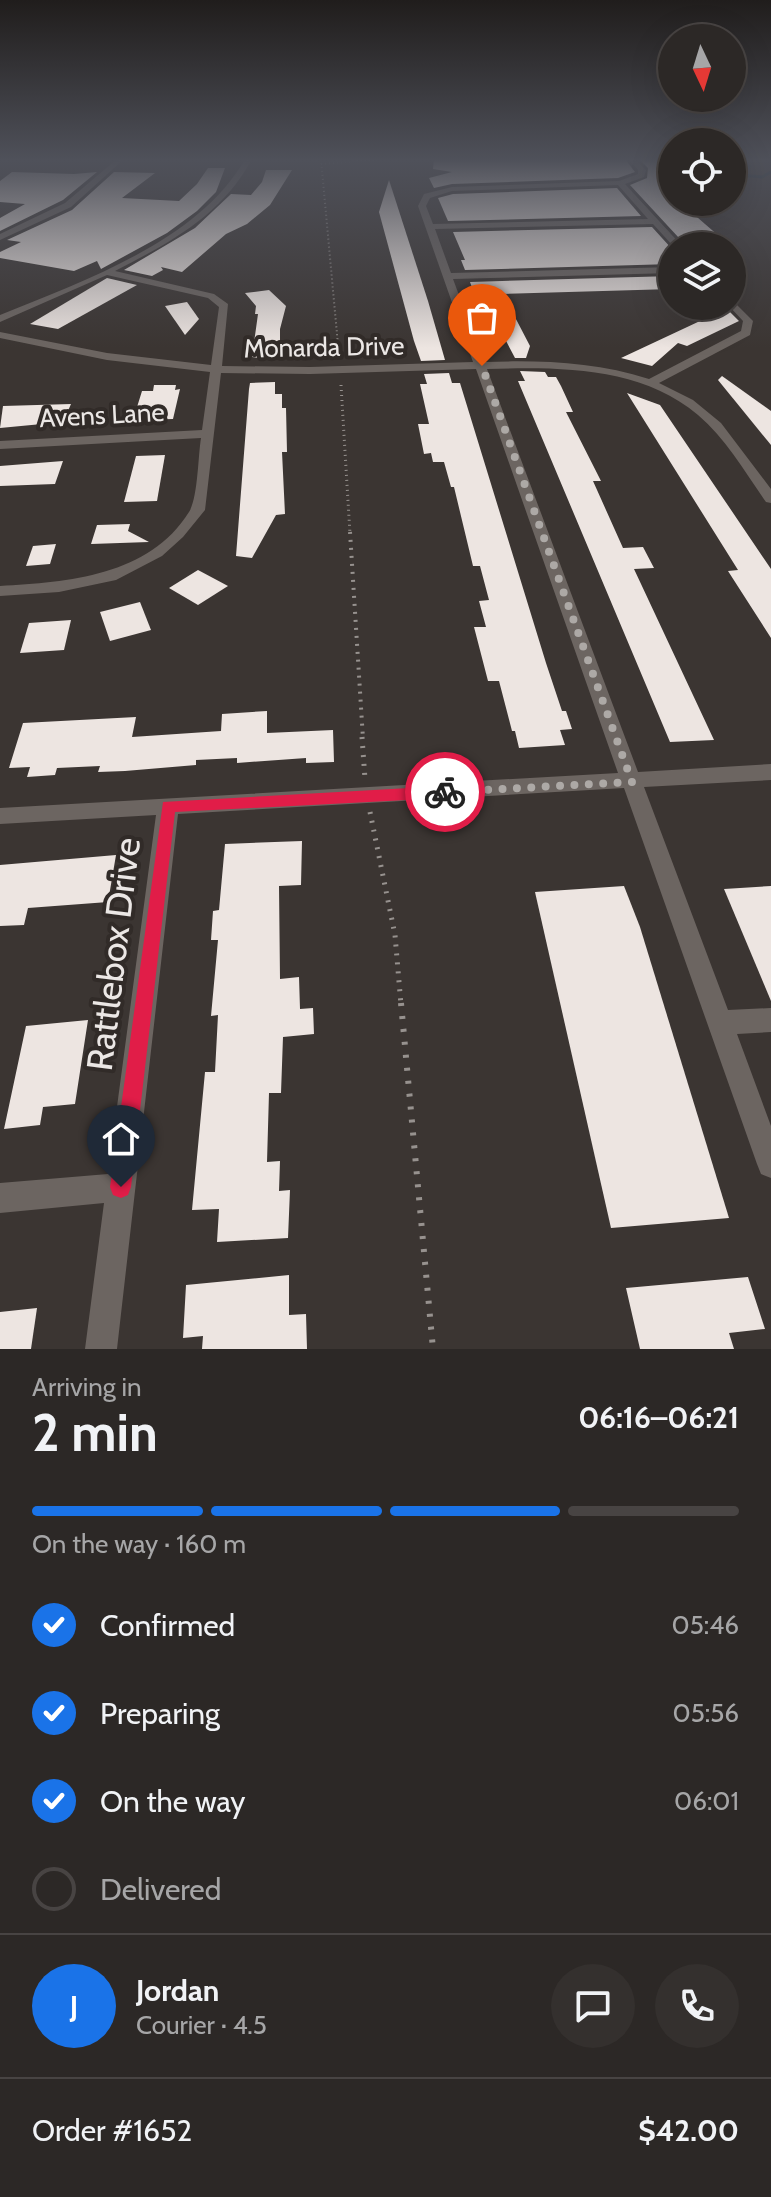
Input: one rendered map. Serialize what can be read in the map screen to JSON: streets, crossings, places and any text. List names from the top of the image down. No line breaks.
{"streets":{"street":["Monarda Drive","Avens Lane","Rattlebox Drive"]},"north":"bottom","page":{"heading":["2 min","Arriving in","06:16–06:21"],"panel":["Jordan","Courier · 4.5","Order #1652","$42.00"],"bar":"On the way · 160 m","list":[["Confirmed","05:46"],["Preparing","05:56"],["On the way","06:01"],"Delivered"],"round":"J"}}
